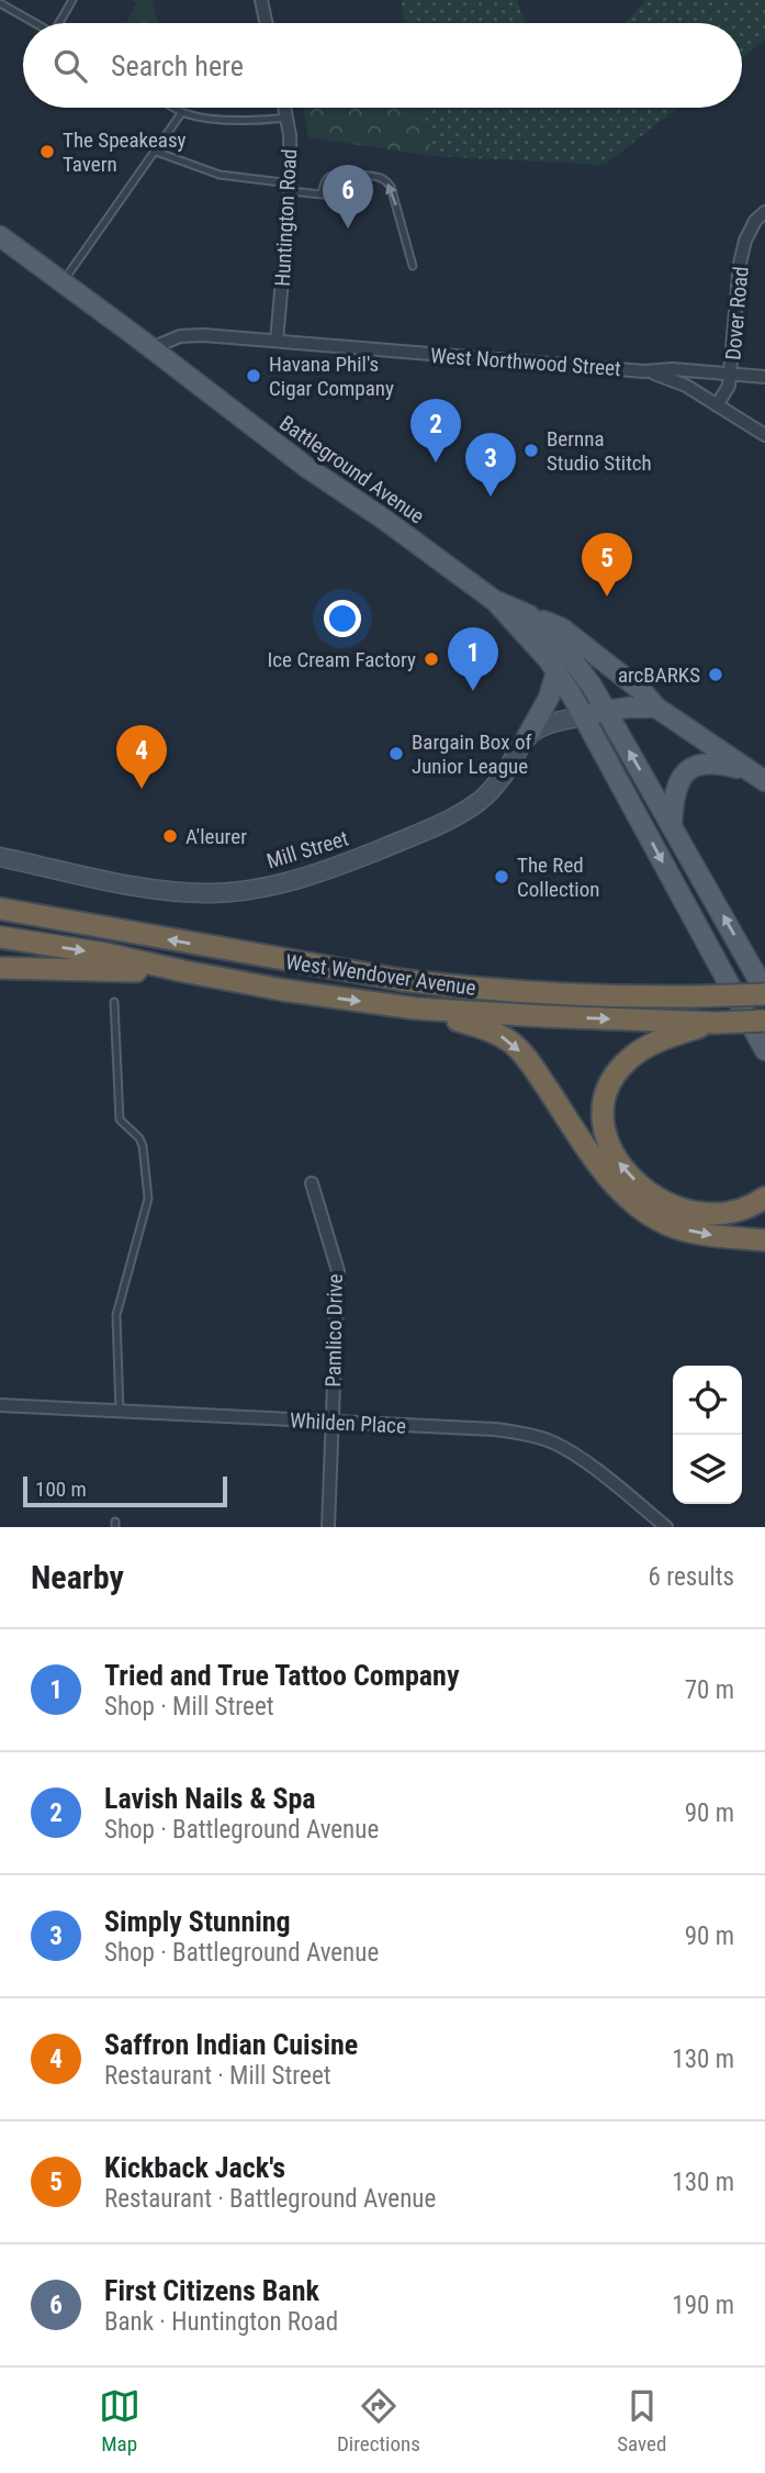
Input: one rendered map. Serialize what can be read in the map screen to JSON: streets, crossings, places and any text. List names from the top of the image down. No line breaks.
{"streets":{"highway":["West Wendover Avenue"],"main road":["Battleground Avenue"],"street":["Huntington Road","Dover Road","West Northwood Street","Mill Street","Pamlico Drive","Whilden Place"]},"crossings":[["Huntington Road","West Northwood Street"],["Dover Road","West Northwood Street"],["West Northwood Street","Battleground Avenue"],["Battleground Avenue","West Wendover Avenue"],["Pamlico Drive","Whilden Place"]],"places":["The Speakeasy Tavern","Havana Phil's Cigar Company","Bernna Studio Stitch","Ice Cream Factory","arcBARKS","Bargain Box of Junior League","A'leurer","The Red Collection"],"scale_bar":"100 m","page":{"search":"Search here","pins":["6","2","3","5","1","4"],"scale":"100 m","heading":["Nearby","6 results"],"list":[{"mark":"1","name":"Tried and True Tattoo Company","note":"Shop · Mill Street","value":"70 m"},{"mark":"2","name":"Lavish Nails & Spa","note":"Shop · Battleground Avenue","value":"90 m"},{"mark":"3","name":"Simply Stunning","note":"Shop · Battleground Avenue","value":"90 m"},{"mark":"4","name":"Saffron Indian Cuisine","note":"Restaurant · Mill Street","value":"130 m"},{"mark":"5","name":"Kickback Jack's","note":"Restaurant · Battleground Avenue","value":"130 m"},{"mark":"6","name":"First Citizens Bank","note":"Bank · Huntington Road","value":"190 m"}],"nav":["Map","Directions","Saved"]}}
